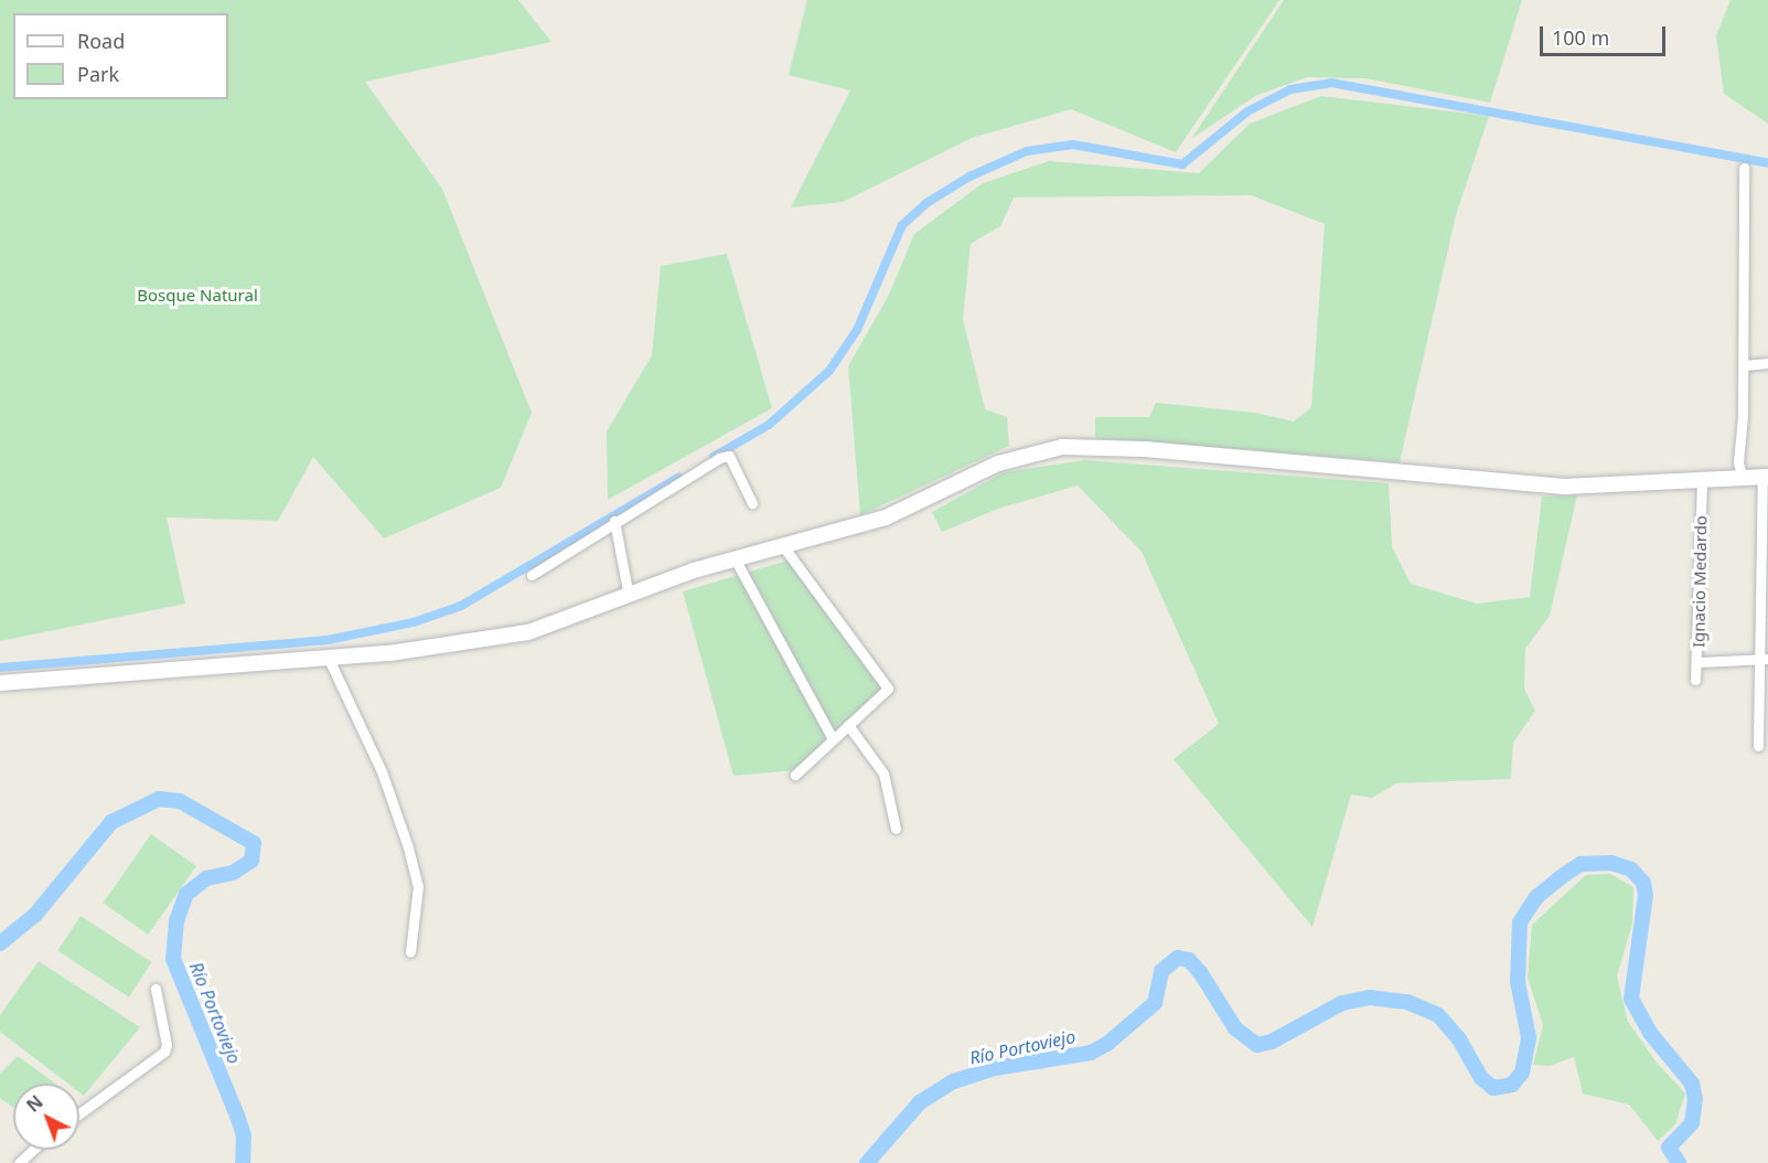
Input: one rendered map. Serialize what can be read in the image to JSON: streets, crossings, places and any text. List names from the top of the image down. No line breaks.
{"streets":{"street":["Ignacio Medardo"]},"water":["Río Portoviejo"],"parks":["Bosque Natural"],"legend":["Road","Park"],"scale_bar":"100 m","north":"top left"}
